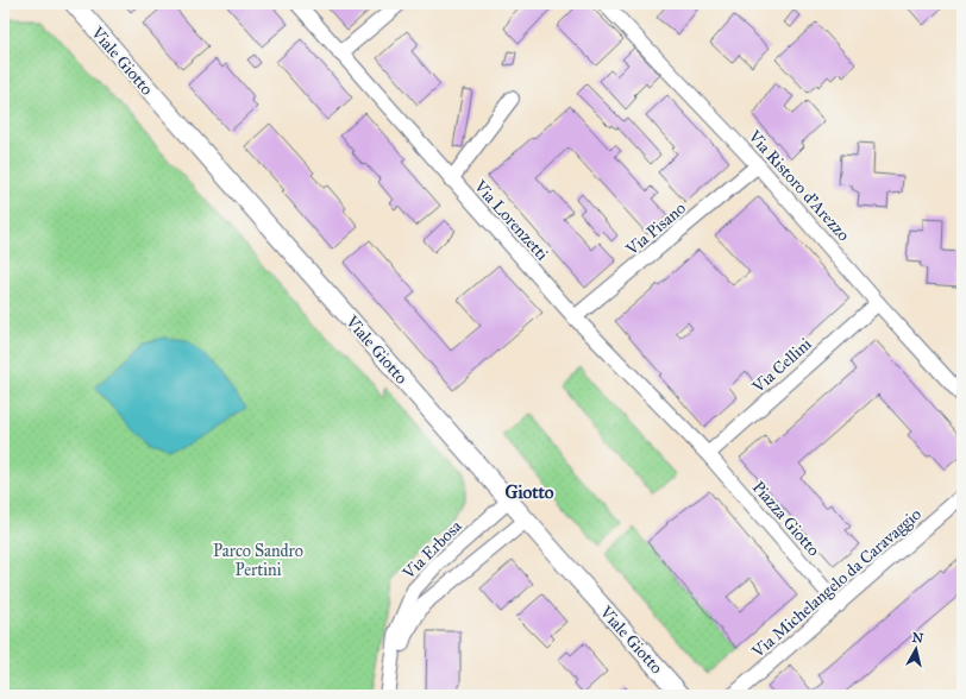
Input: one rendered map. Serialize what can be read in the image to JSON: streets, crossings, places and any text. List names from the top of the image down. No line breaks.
{"streets":{"street":["Viale Giotto","Via Ristoro d'Arezzo","Via Lorenzetti","Via Pisano","Via Cellini","Piazza Giotto","Via Erbosa","Via Michelangelo da Caravaggio"]},"crossings":[["Viale Giotto","Via Erbosa"],["Via Ristoro d'Arezzo","Via Pisano"],["Via Ristoro d'Arezzo","Via Cellini"],["Via Lorenzetti","Via Pisano"],["Via Lorenzetti","Via Cellini"],["Via Lorenzetti","Piazza Giotto"],["Via Cellini","Piazza Giotto"],["Piazza Giotto","Via Michelangelo da Caravaggio"]],"districts":["Giotto"],"parks":["Parco Sandro Pertini"],"north":"top"}
